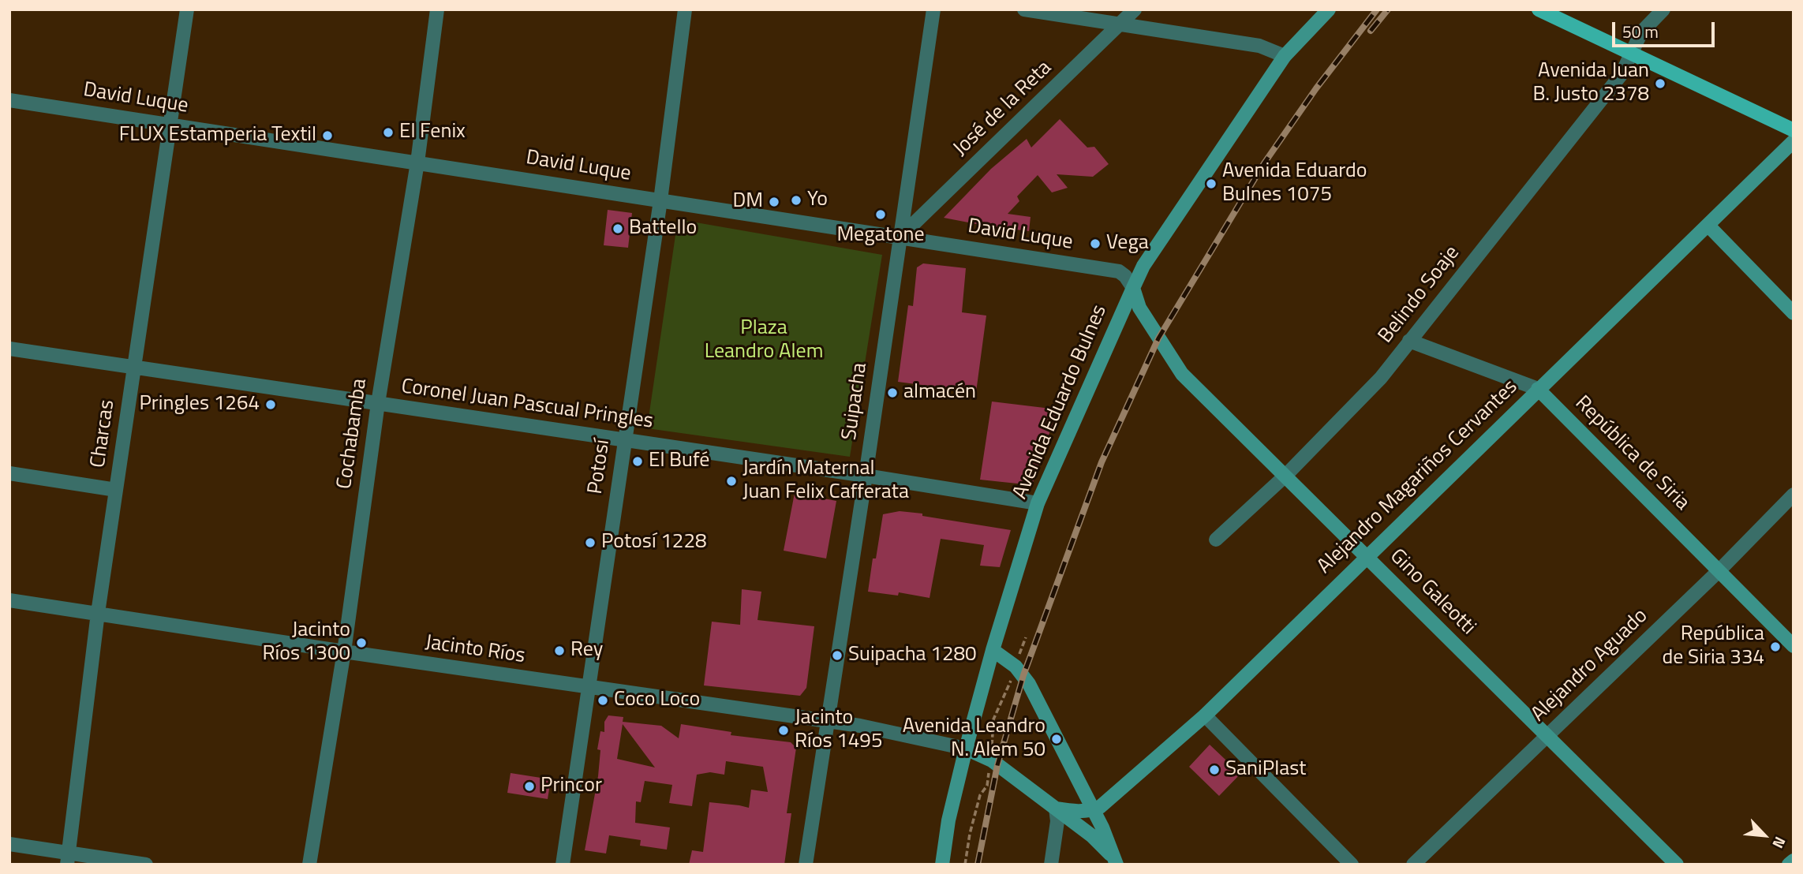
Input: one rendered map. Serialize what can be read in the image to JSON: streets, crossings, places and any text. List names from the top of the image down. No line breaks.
{"streets":{"main road":["Avenida Eduardo Bulnes","República de Siria","Alejandro Magariños Cervantes","Gino Galeotti"],"street":["David Luque","José de la Reta","Belindo Soaje","Suipacha","Coronel Juan Pascual Pringles","Charcas","Cochabamba","Potosí","Jacinto Ríos","Alejandro Aguado"]},"crossings":[["David Luque","José de la Reta"],["David Luque","Suipacha"],["David Luque","Avenida Eduardo Bulnes"],["David Luque","Charcas"],["David Luque","Cochabamba"],["David Luque","Potosí"],["David Luque","Gino Galeotti"],["José de la Reta","Suipacha"],["Belindo Soaje","República de Siria"],["Belindo Soaje","Gino Galeotti"],["Suipacha","Coronel Juan Pascual Pringles"],["Suipacha","Jacinto Ríos"],["Avenida Eduardo Bulnes","Coronel Juan Pascual Pringles"],["Avenida Eduardo Bulnes","Gino Galeotti"],["Avenida Eduardo Bulnes","Jacinto Ríos"],["Coronel Juan Pascual Pringles","Charcas"],["Coronel Juan Pascual Pringles","Cochabamba"],["Coronel Juan Pascual Pringles","Potosí"],["Charcas","Jacinto Ríos"],["Cochabamba","Jacinto Ríos"],["República de Siria","Alejandro Magariños Cervantes"],["República de Siria","Alejandro Aguado"],["Potosí","Jacinto Ríos"],["Alejandro Magariños Cervantes","Gino Galeotti"],["Gino Galeotti","Alejandro Aguado"]],"parks":["Plaza Leandro Alem"],"places":["Avenida Juan B. Justo 2378","El Fenix","FLUX Estamperia Textil","Avenida Eduardo Bulnes 1075","Yo","DM","Megatone","Battello","Vega","almacén","Pringles 1264","El Bufé","Jardín Maternal Juan Felix Cafferata","Potosí 1228","Jacinto Ríos 1300","República de Siria 334","Rey","Suipacha 1280","Coco Loco","Jacinto Ríos 1495","Avenida Leandro N. Alem 50","SaniPlast","Princor"],"scale_bar":"50 m","north":"bottom right"}
